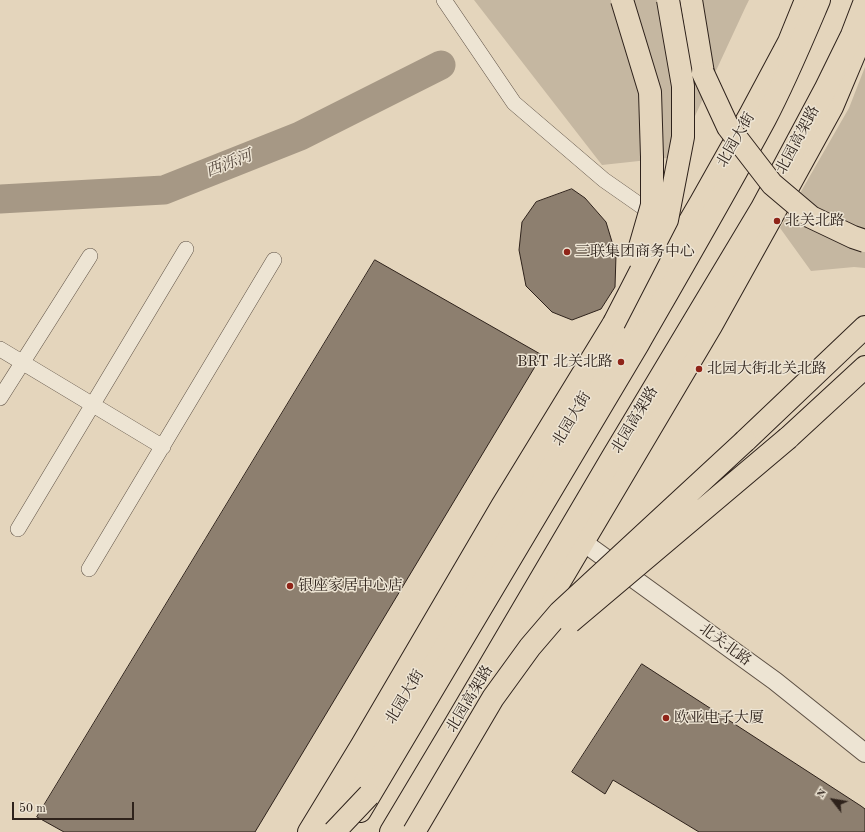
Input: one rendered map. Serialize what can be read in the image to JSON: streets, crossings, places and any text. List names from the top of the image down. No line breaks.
{"streets":{"main road":["北园大街","北园高架路"],"street":["北关北路"]},"water":["西泺河"],"places":["北关北路","三联集团商务中心","BRT 北关北路","北园大街北关北路","银座家居中心店","欧亚电子大厦"],"scale_bar":"50 m","north":"top left"}
